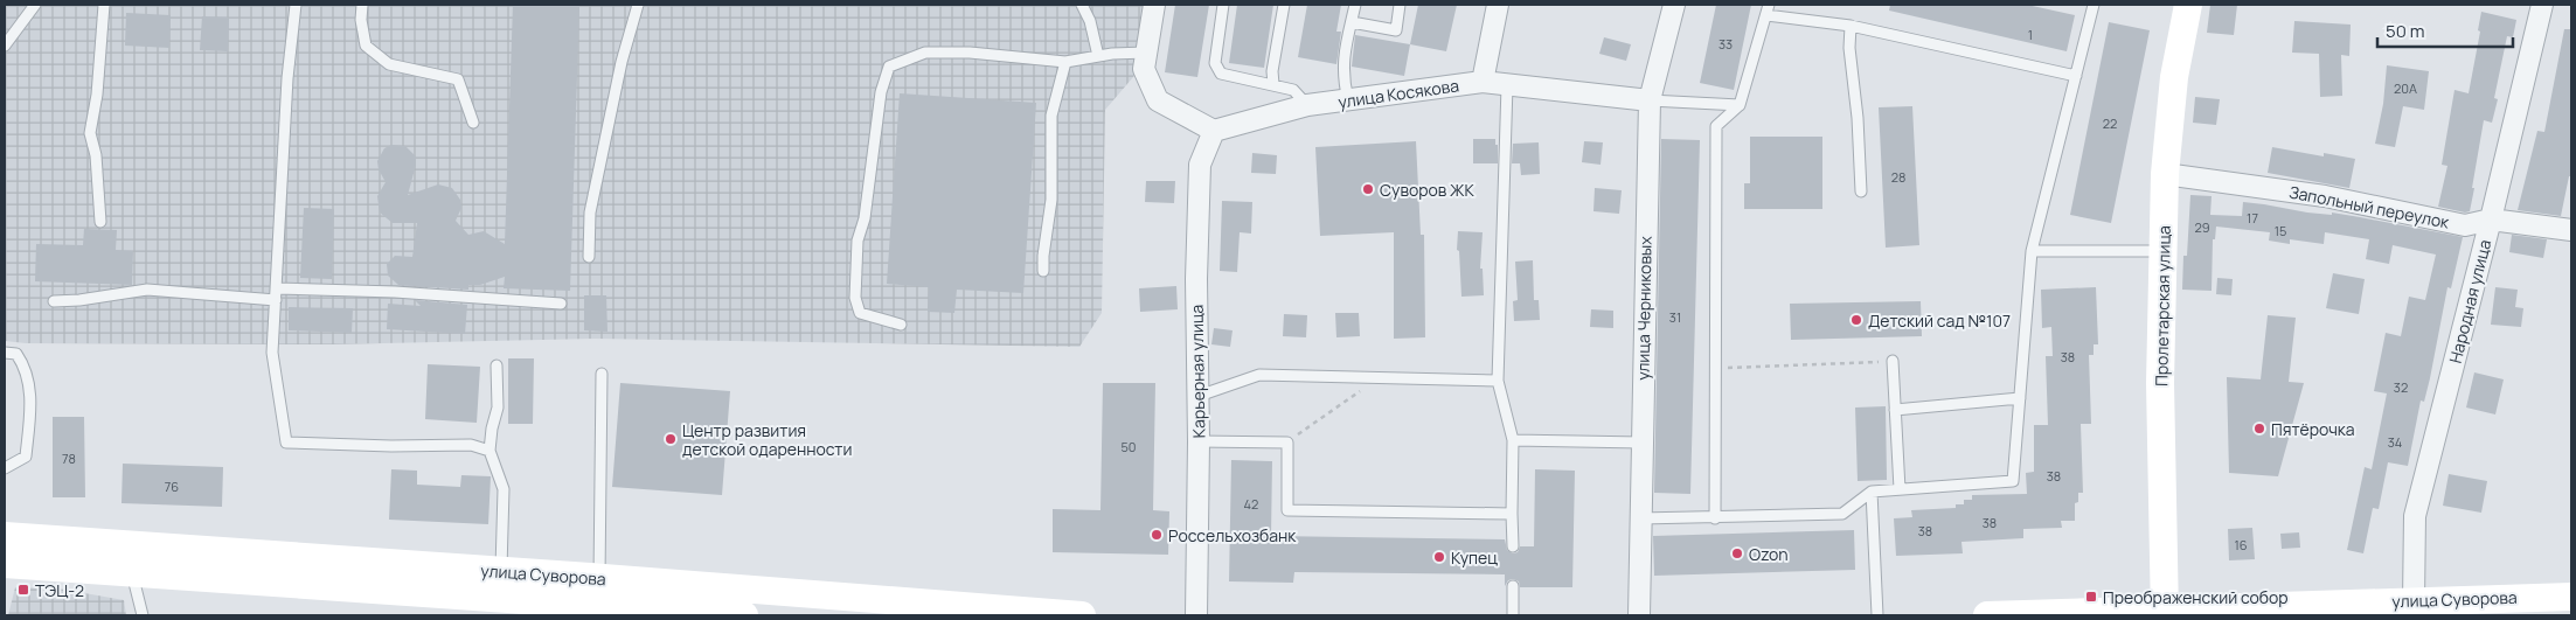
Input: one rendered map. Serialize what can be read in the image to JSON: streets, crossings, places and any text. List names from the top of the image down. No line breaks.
{"streets":{"main road":["Пролетарская улица","улица Суворова"],"street":["улица Косякова","Запольный переулок","Народная улица","улица Черниковых","Карьерная улица"]},"crossings":[["улица Косякова","улица Черниковых"],["улица Косякова","Карьерная улица"],["Запольный переулок","Народная улица"],["Запольный переулок","Пролетарская улица"],["Народная улица","улица Суворова"],["Пролетарская улица","улица Суворова"]],"places":{"other":["Суворов ЖК","Детский сад №107","Пятёрочка","Центр развития детской одаренности","Россельхозбанк","Ozon","Купец"],"transit":["ТЭЦ-2","Преображенский собор"]},"house_numbers":["1","33","20А","22","28","17","29","15","31","38","32","34","50","78","38","76","42","38","38","16"],"scale_bar":"50 m"}
